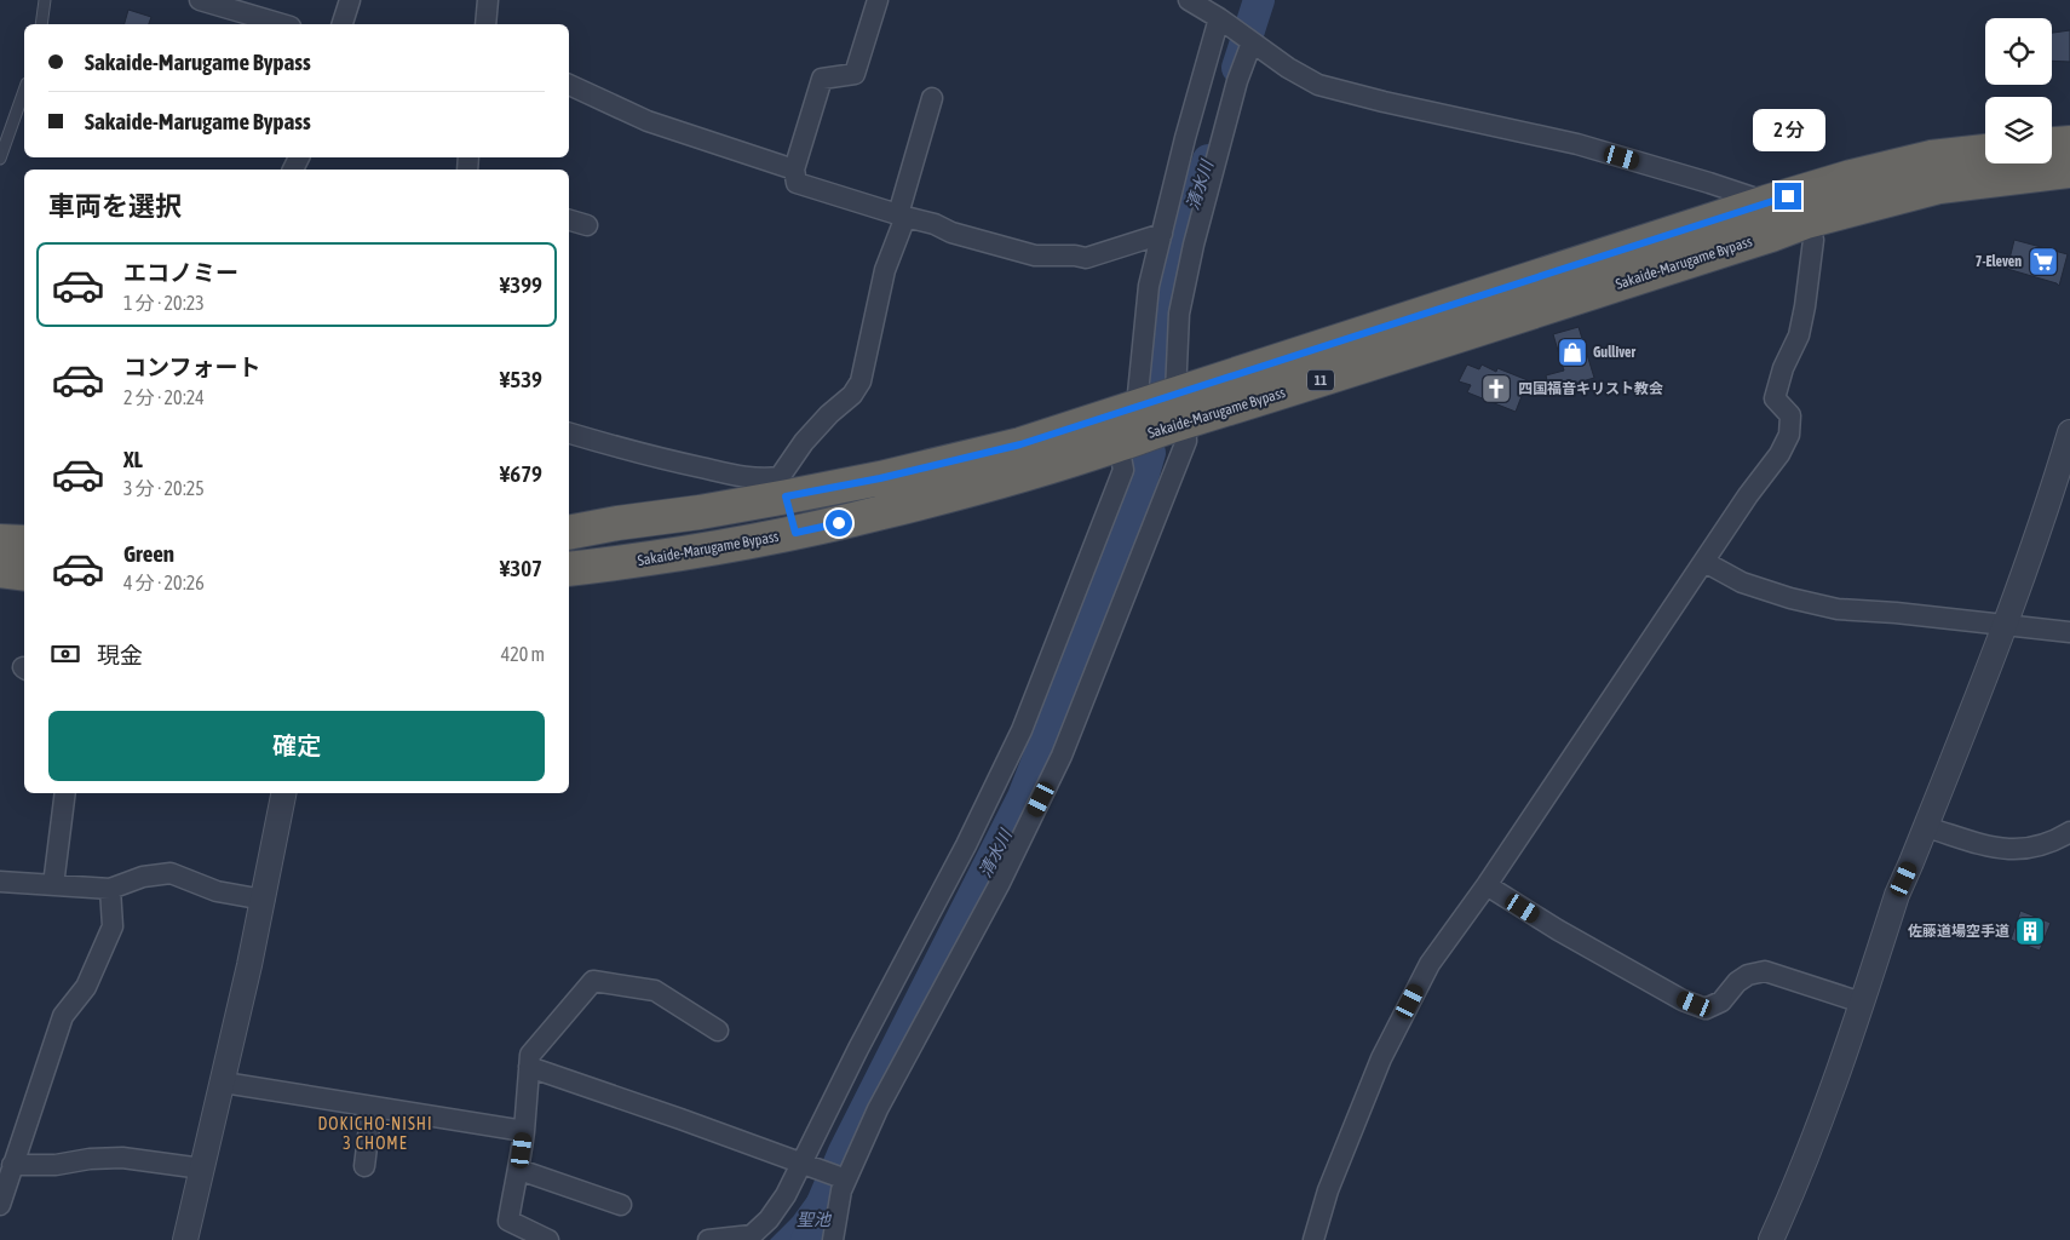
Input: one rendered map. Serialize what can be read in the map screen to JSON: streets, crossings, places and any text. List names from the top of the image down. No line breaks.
{"streets":{"highway":["Sakaide-Marugame Bypass","11"]},"districts":["DOKICHO-NISHI 3 CHOME"],"water":["清水川","聖池"],"places":{"supermarket":["7-Eleven"],"shop":["Gulliver"],"church":["四国福音キリスト教会"],"building":["佐藤道場空手道"]},"page":{"banner":["Sakaide-Marugame Bypass","Sakaide-Marugame Bypass"],"bubble":"2 分","heading":"車両を選択","list":[{"name":"エコノミー","note":"1 分 · 20:23","value":"¥399"},{"name":"コンフォート","note":"2 分 · 20:24","value":"¥539"},{"name":"XL","note":"3 分 · 20:25","value":"¥679"},{"name":"Green","note":"4 分 · 20:26","value":"¥307"}],"pay":["現金","420 m"],"buttons":"確定"}}
